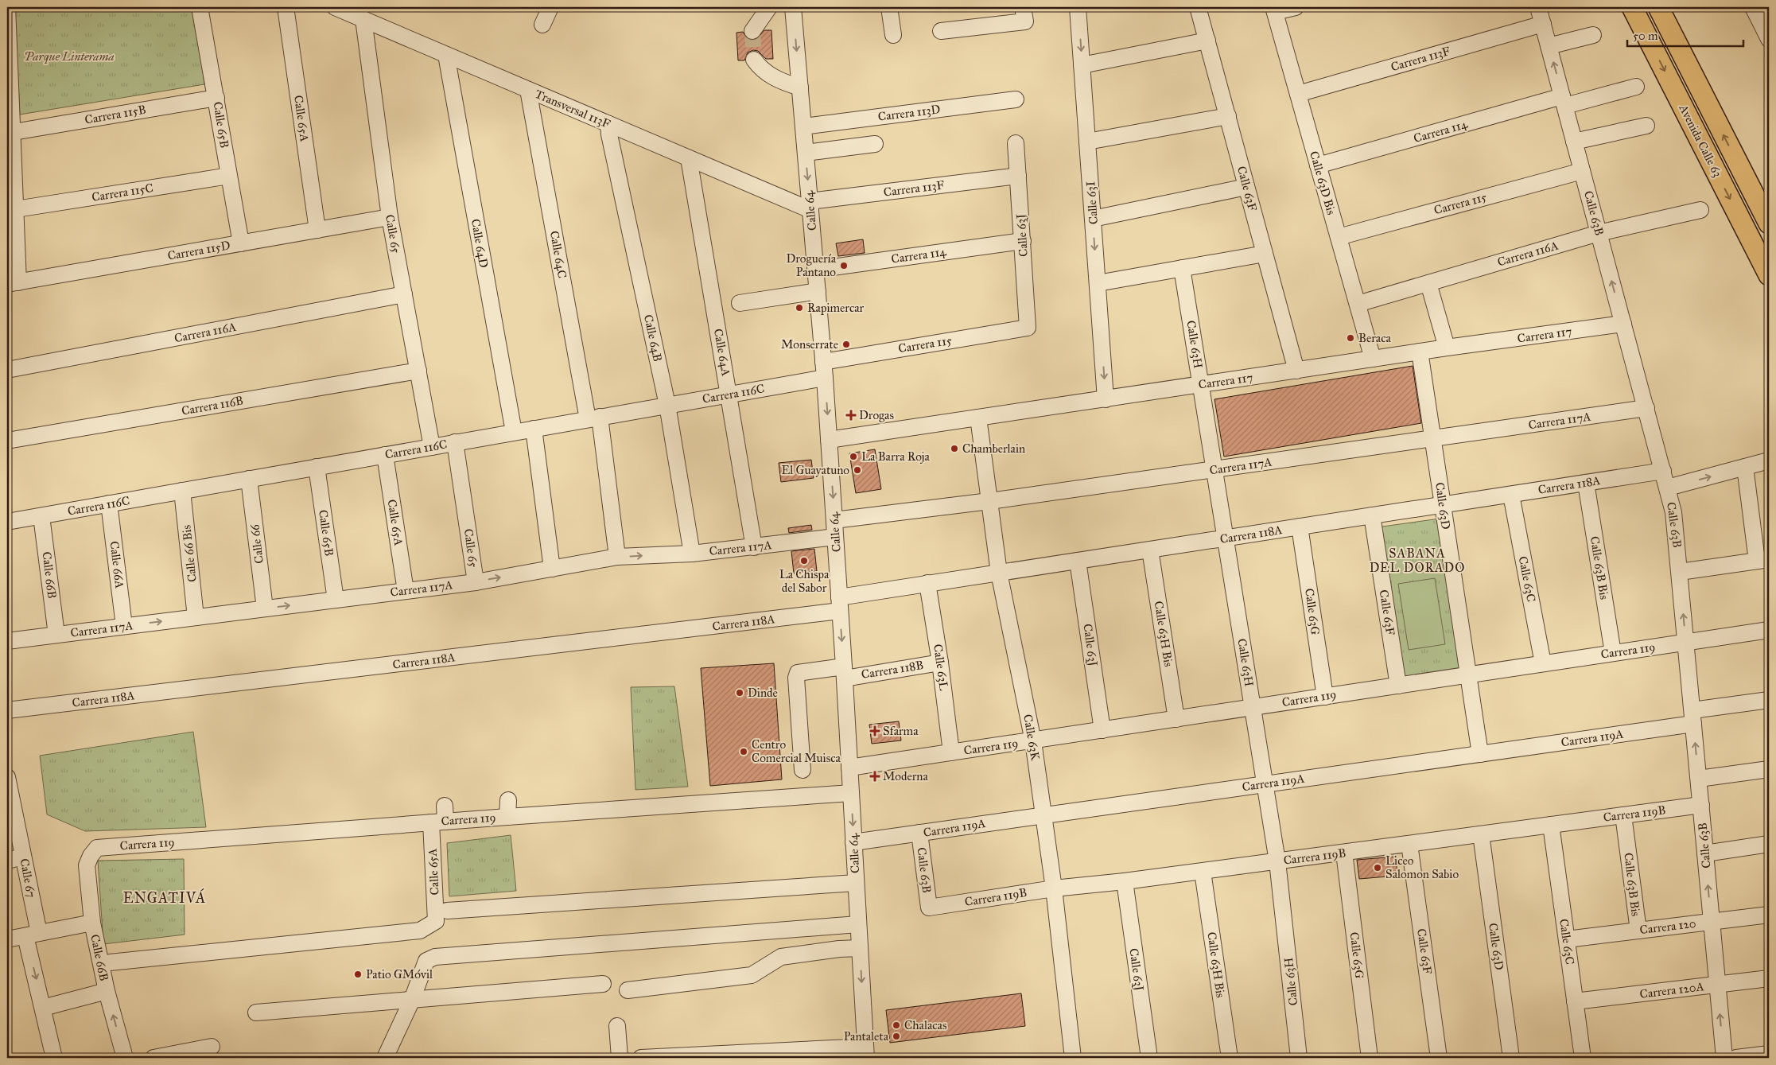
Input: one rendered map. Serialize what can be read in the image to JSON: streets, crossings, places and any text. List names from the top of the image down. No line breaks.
{"streets":{"main road":["Avenida Calle 63"],"street":["Carrera 113F","Transversal 113F","Carrera 113D","Carrera 115B","Calle 65A","Calle 65B","Carrera 114","Calle 63D Bis","Calle 63F","Carrera 115C","Calle 63I","Carrera 115","Calle 64","Calle 63B","Calle 65","Calle 63J","Calle 64D","Carrera 115D","Carrera 116A","Calle 64C","Carrera 117","Calle 64B","Calle 63H","Calle 64A","Carrera 116C","Carrera 116B","Carrera 117A","Carrera 118A","Calle 63D","Calle 66","Calle 66 Bis","Calle 66A","Calle 63B Bis","Calle 66B","Calle 63C","Calle 63G","Calle 63H Bis","Carrera 119","Calle 63L","Carrera 118B","Calle 63K","Carrera 119A","Carrera 119B","Calle 67","Carrera 120","Carrera 120A"]},"crossings":[["Carrera 113F","Transversal 113F"],["Carrera 113F","Calle 63D Bis"],["Carrera 113F","Calle 64"],["Carrera 113F","Calle 63B"],["Carrera 113F","Calle 63J"],["Transversal 113F","Calle 64"],["Transversal 113F","Calle 65"],["Transversal 113F","Calle 64D"],["Transversal 113F","Calle 64C"],["Transversal 113F","Calle 64B"],["Transversal 113F","Calle 64A"],["Carrera 113D","Calle 64"],["Carrera 115B","Calle 65B"],["Calle 65A","Carrera 115D"],["Calle 65A","Carrera 116C"],["Calle 65A","Carrera 117A"],["Calle 65A","Carrera 119"],["Calle 65B","Carrera 115C"],["Calle 65B","Carrera 115D"],["Calle 65B","Carrera 116C"],["Calle 65B","Carrera 117A"],["Carrera 114","Calle 63D Bis"],["Carrera 114","Calle 64"],["Carrera 114","Calle 63B"],["Carrera 114","Calle 63J"],["Calle 63D Bis","Carrera 115"],["Calle 63D Bis","Carrera 116A"],["Calle 63D Bis","Carrera 117"],["Calle 63F","Carrera 117"],["Calle 63F","Carrera 118A"],["Calle 63F","Carrera 119"],["Calle 63F","Carrera 119B"],["Calle 63I","Carrera 117"],["Carrera 115","Calle 64"],["Carrera 115","Calle 63B"],["Carrera 115","Calle 63J"],["Carrera 115","Carrera 116C"],["Calle 64","Carrera 117"],["Calle 64","Carrera 116C"],["Calle 64","Carrera 117A"],["Calle 64","Carrera 118A"],["Calle 64","Carrera 119"],["Calle 64","Carrera 118B"],["Calle 64","Carrera 119A"],["Calle 63B","Carrera 116A"],["Calle 63B","Carrera 117"],["Calle 63B","Carrera 117A"],["Calle 63B","Carrera 118A"],["Calle 63B","Carrera 119"],["Calle 63B","Carrera 119A"],["Calle 63B","Carrera 119B"],["Calle 63B","Carrera 120"],["Calle 63B","Carrera 120A"],["Calle 65","Carrera 115D"],["Calle 65","Carrera 116A"],["Calle 65","Carrera 116C"],["Calle 65","Carrera 116B"],["Calle 65","Carrera 117A"],["Calle 63J","Carrera 118A"],["Calle 63J","Carrera 119"],["Calle 63J","Carrera 119B"],["Calle 64D","Carrera 116C"],["Calle 64C","Carrera 116C"],["Calle 64C","Carrera 117A"],["Carrera 117","Calle 63H"],["Carrera 117","Calle 63D"],["Carrera 117","Calle 63K"],["Calle 64B","Carrera 116C"],["Calle 64B","Carrera 117A"],["Calle 63H","Carrera 117A"],["Calle 63H","Carrera 118A"],["Calle 63H","Carrera 119"],["Calle 63H","Carrera 119A"],["Calle 63H","Carrera 119B"],["Calle 64A","Carrera 116C"],["Calle 64A","Carrera 117A"],["Carrera 116C","Calle 66"],["Carrera 116C","Calle 66 Bis"],["Carrera 116C","Calle 66A"],["Carrera 116C","Calle 66B"],["Carrera 117A","Calle 63D"],["Carrera 117A","Calle 66"],["Carrera 117A","Calle 66 Bis"],["Carrera 117A","Calle 66A"],["Carrera 117A","Calle 66B"],["Carrera 117A","Calle 63K"],["Carrera 118A","Calle 63D"],["Carrera 118A","Calle 63B Bis"],["Carrera 118A","Calle 63C"],["Carrera 118A","Calle 63G"],["Carrera 118A","Calle 63H Bis"],["Carrera 118A","Calle 63L"],["Carrera 118A","Calle 63K"],["Calle 63D","Carrera 119"],["Calle 63D","Carrera 119A"],["Calle 63D","Carrera 119B"],["Calle 63B Bis","Carrera 119"],["Calle 63B Bis","Carrera 119B"],["Calle 63B Bis","Carrera 120"],["Calle 66B","Carrera 119"],["Calle 63C","Carrera 119"],["Calle 63C","Carrera 119B"],["Calle 63C","Carrera 120"],["Calle 63C","Carrera 120A"],["Calle 63G","Carrera 119"],["Calle 63G","Carrera 119B"],["Calle 63H Bis","Carrera 119"],["Calle 63H Bis","Carrera 119B"],["Carrera 119","Calle 63L"],["Carrera 119","Calle 63K"],["Calle 63L","Carrera 118B"],["Calle 63K","Carrera 119A"],["Calle 63K","Carrera 119B"]],"one_way":["Calle 63I","Calle 64","Calle 63B"],"districts":["SABANA DEL DORADO","ENGATIVÁ"],"parks":["Parque Linterama"],"places":{"other":["Droguería Pantano","Rapimercar","Beraca","Monserrate","Chamberlain","La Barra Roja","El Guayatuno","La Chispa del Sabor","Dinde","Centro Comercial Muisca","Liceo Salomon Sabio","Patio GMóvil","Chalacas","Pantaleta"],"health":["Drogas","Sfarma","Moderna"]},"scale_bar":"50 m"}
